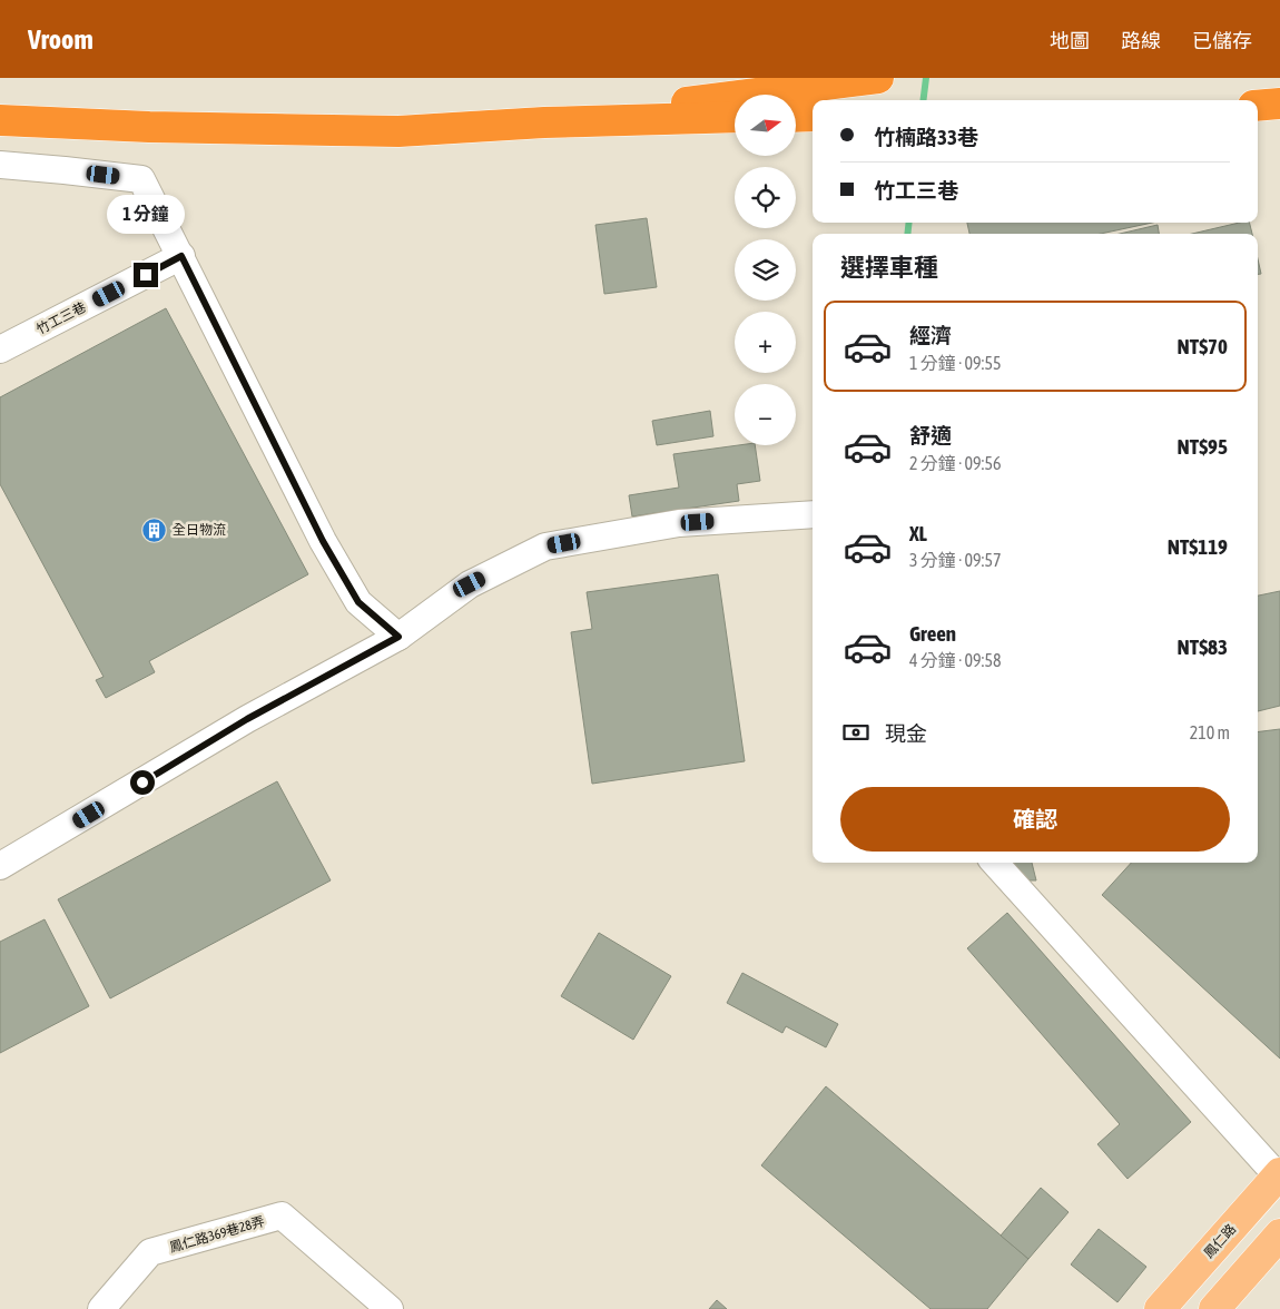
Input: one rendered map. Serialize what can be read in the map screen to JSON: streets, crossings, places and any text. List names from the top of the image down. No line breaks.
{"streets":{"main road":["鳳仁路"],"street":["竹工三巷","鳳仁路369巷28弄"]},"places":{"building":["全日物流"]},"north":"right","page":{"header":"Vroom","nav":["地圖","路線","已儲存"],"map_buttons":["+","−"],"banner":["竹楠路33巷","竹工三巷"],"bubble":"1 分鐘","heading":"選擇車種","list":[{"name":"經濟","note":"1 分鐘 · 09:55","value":"NT$70"},{"name":"舒適","note":"2 分鐘 · 09:56","value":"NT$95"},{"name":"XL","note":"3 分鐘 · 09:57","value":"NT$119"},{"name":"Green","note":"4 分鐘 · 09:58","value":"NT$83"}],"pay":["現金","210 m"],"buttons":"確認"}}
